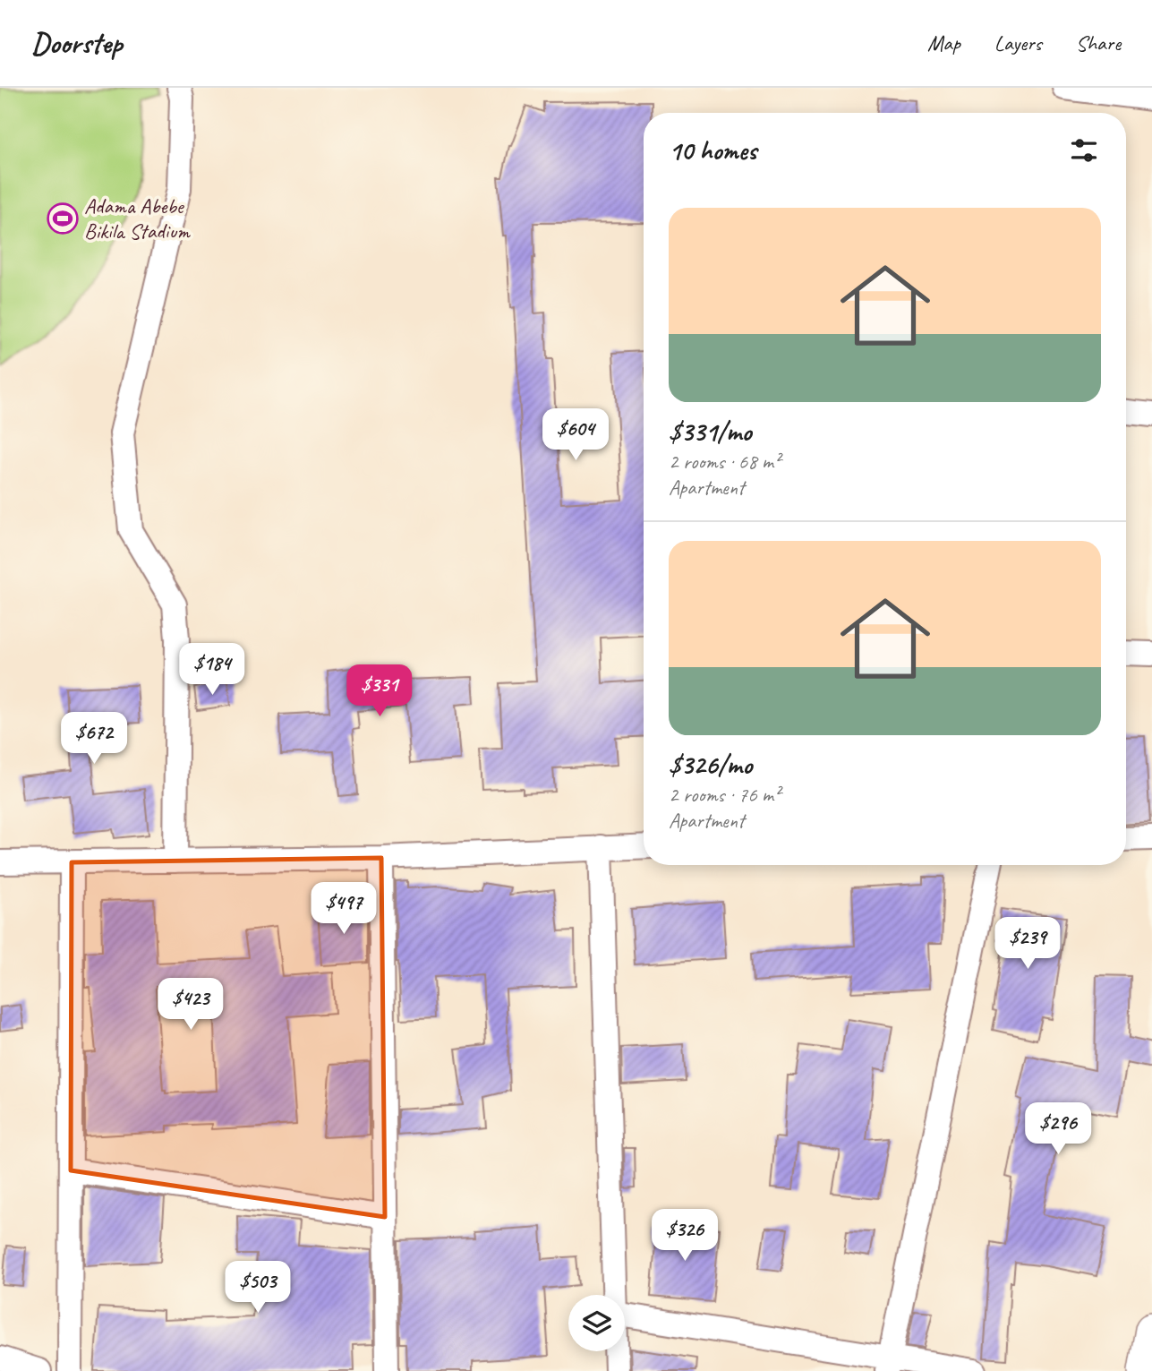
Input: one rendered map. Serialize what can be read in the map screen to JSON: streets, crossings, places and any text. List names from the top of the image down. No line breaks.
{"places":{"sports":["Adama Abebe Bikila Stadium"]},"page":{"header":"Doorstep","nav":["Map","Layers","Share"],"heading":"10 homes","list":[{"name":"$331/mo","note":"2 rooms · 68 m² · Apartment"},{"name":"$326/mo","note":"2 rooms · 76 m² · Apartment"}],"price":["$604","$184","$331","$672","$497","$239","$423","$296","$326","$503"]}}
